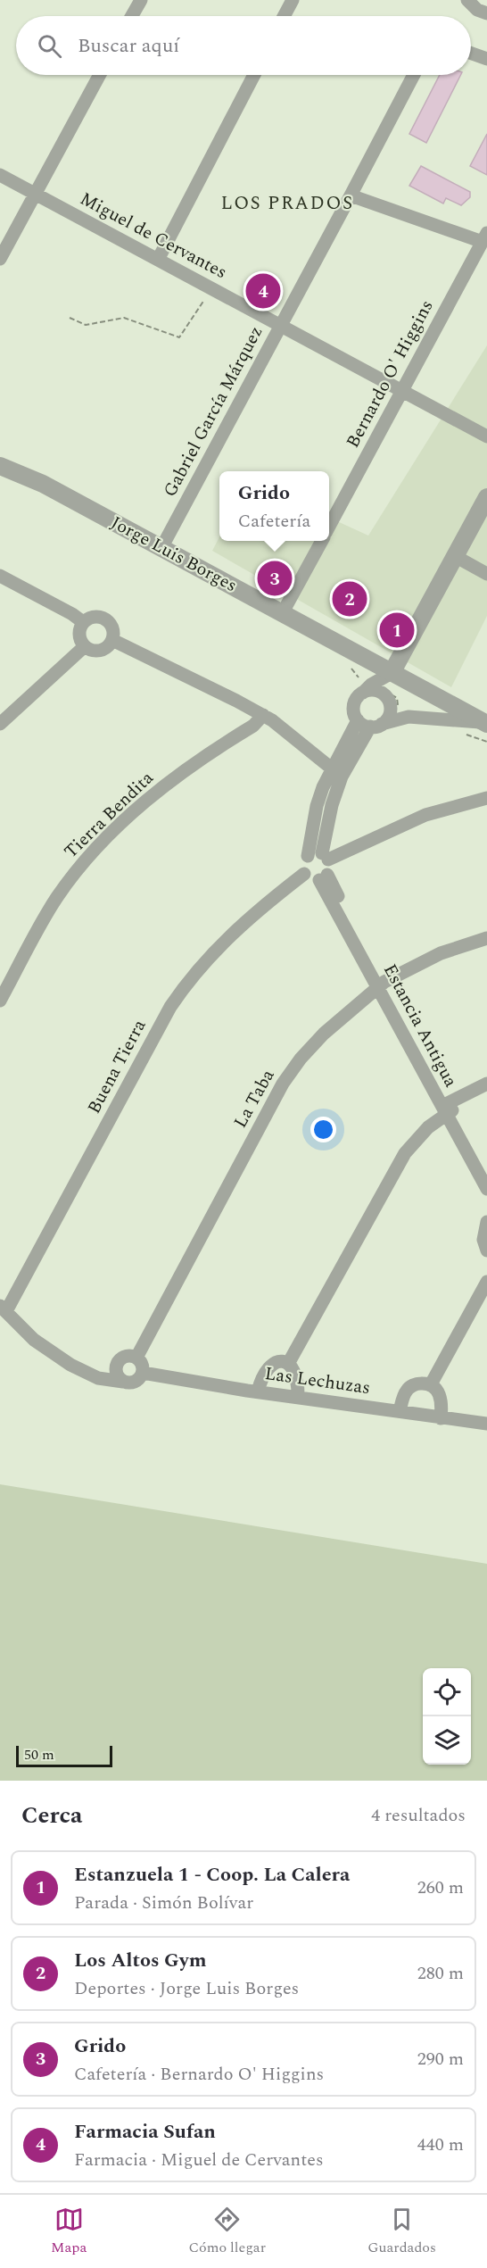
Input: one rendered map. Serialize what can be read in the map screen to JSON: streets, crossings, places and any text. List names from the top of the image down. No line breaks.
{"streets":{"street":["Miguel de Cervantes","Bernardo O' Higgins","Gabriel García Márquez","Jorge Luis Borges","Tierra Bendita","Estancia Antigua","Buena Tierra","La Taba","Las Lechuzas"]},"crossings":[["Miguel de Cervantes","Bernardo O' Higgins"],["Miguel de Cervantes","Gabriel García Márquez"],["Gabriel García Márquez","Jorge Luis Borges"],["Estancia Antigua","Buena Tierra"],["Estancia Antigua","La Taba"],["La Taba","Las Lechuzas"]],"districts":["LOS PRADOS"],"scale_bar":"50 m","page":{"search":"Buscar aquí","pins":["4","3","2","1"],"popup":["Grido","Cafetería"],"scale":"50 m","heading":["Cerca","4 resultados"],"list":[{"mark":"1","name":"Estanzuela 1 - Coop. La Calera","note":"Parada · Simón Bolívar","value":"260 m"},{"mark":"2","name":"Los Altos Gym","note":"Deportes · Jorge Luis Borges","value":"280 m"},{"mark":"3","name":"Grido","note":"Cafetería · Bernardo O' Higgins","value":"290 m"},{"mark":"4","name":"Farmacia Sufan","note":"Farmacia · Miguel de Cervantes","value":"440 m"}],"nav":["Mapa","Cómo llegar","Guardados"]}}
